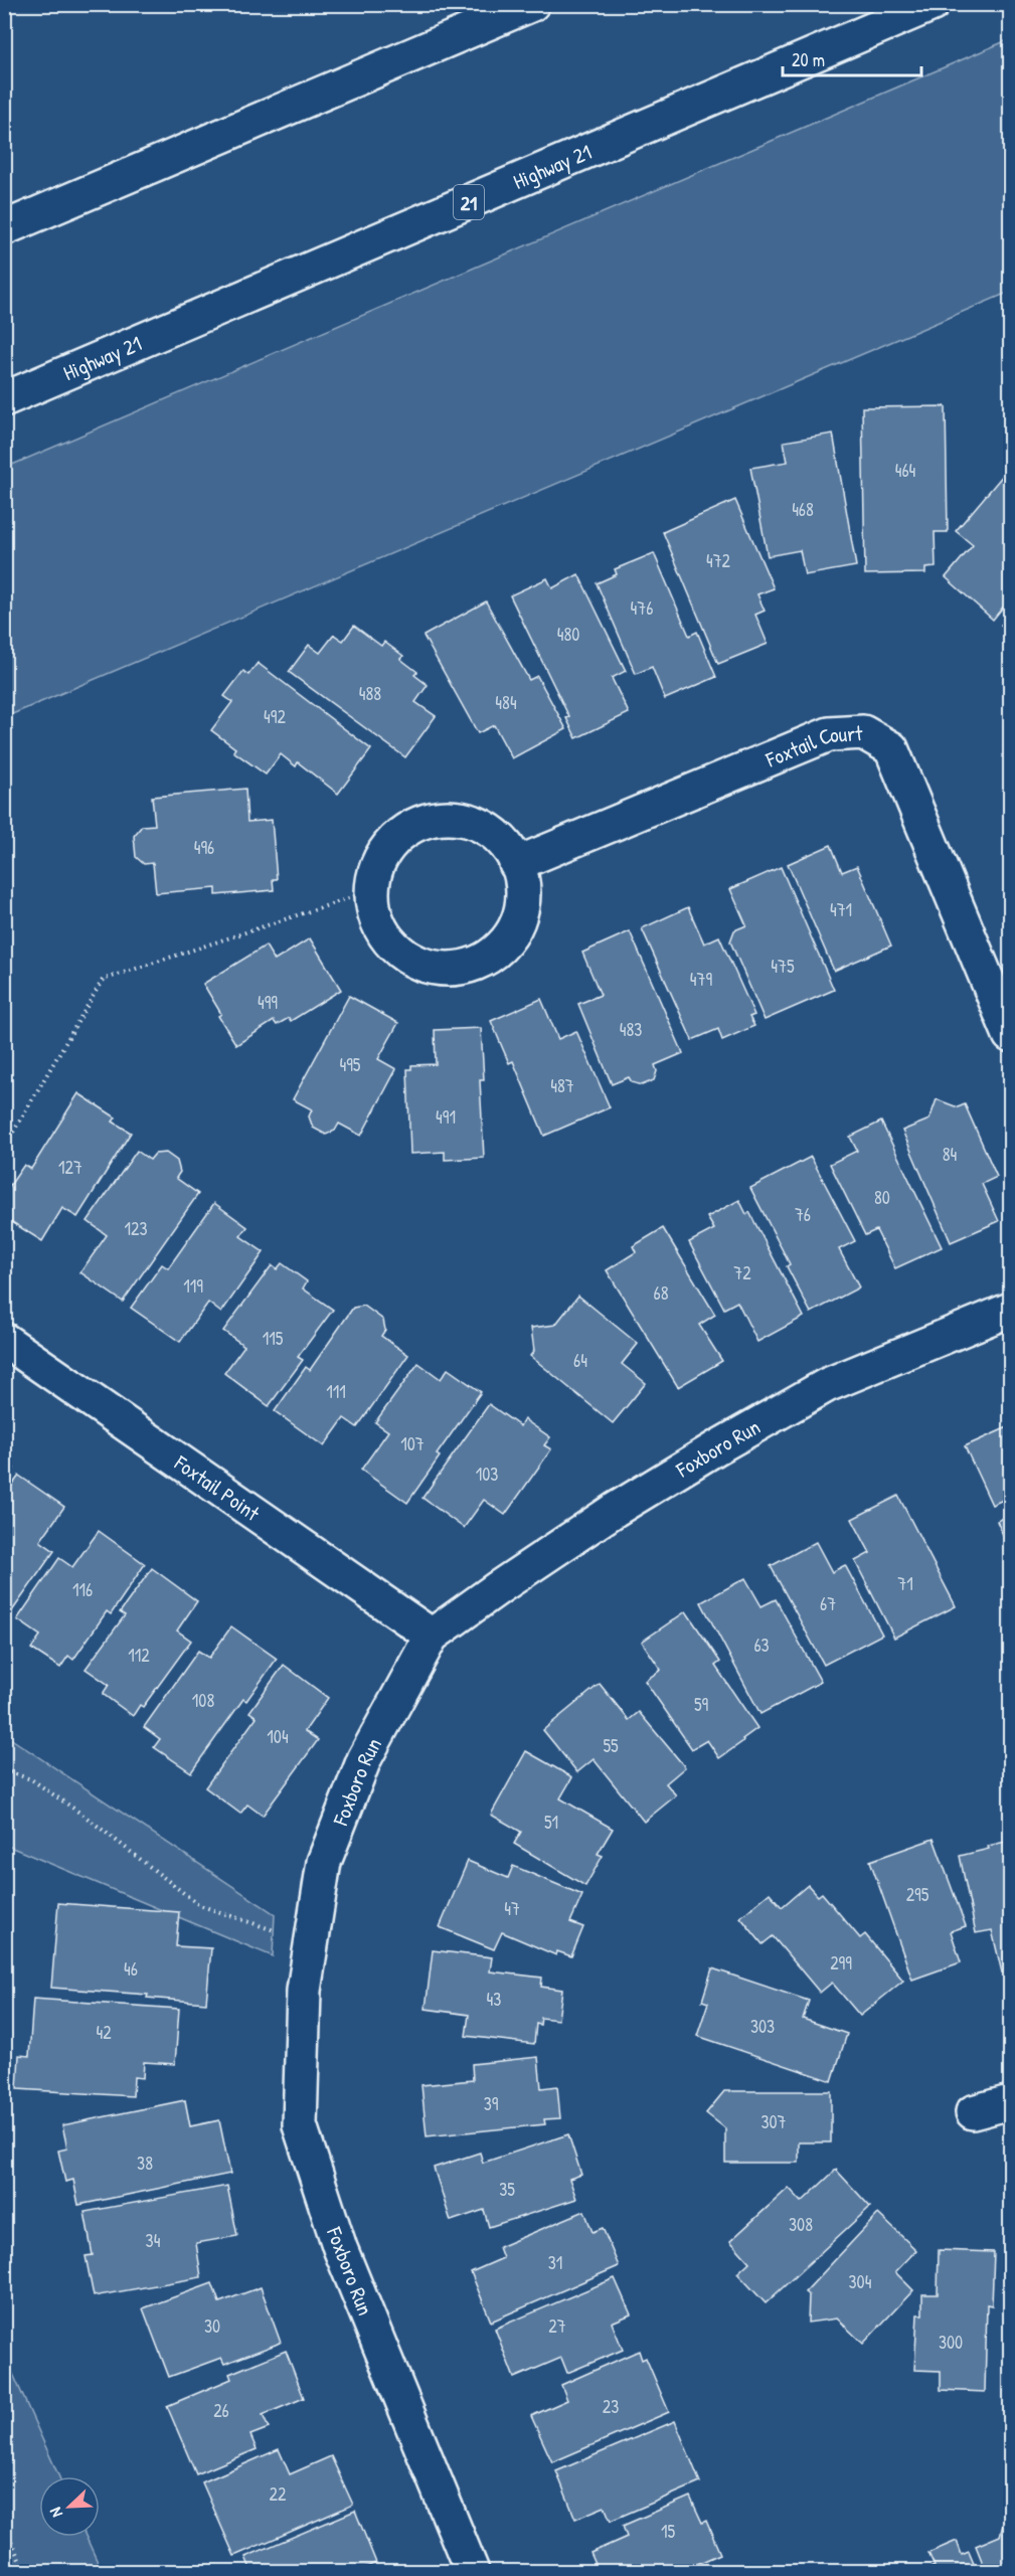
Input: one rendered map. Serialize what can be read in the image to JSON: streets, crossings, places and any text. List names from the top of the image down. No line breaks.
{"streets":{"street":["Highway 21","21","Foxtail Court","Foxboro Run","Foxtail Point"]},"crossings":[["Foxboro Run","Foxtail Point"]],"house_numbers":["464","468","472","476","480","488","484","492","496","471","475","479","499","483","495","487","491","84","127","80","76","123","72","119","68","115","64","111","107","103","71","116","67","63","112","108","59","104","55","51","295","47","299","46","43","303","42","39","307","38","35","308","34","31","304","30","27","300","23","26","22","15"],"scale_bar":"20 m","north":"bottom left"}
